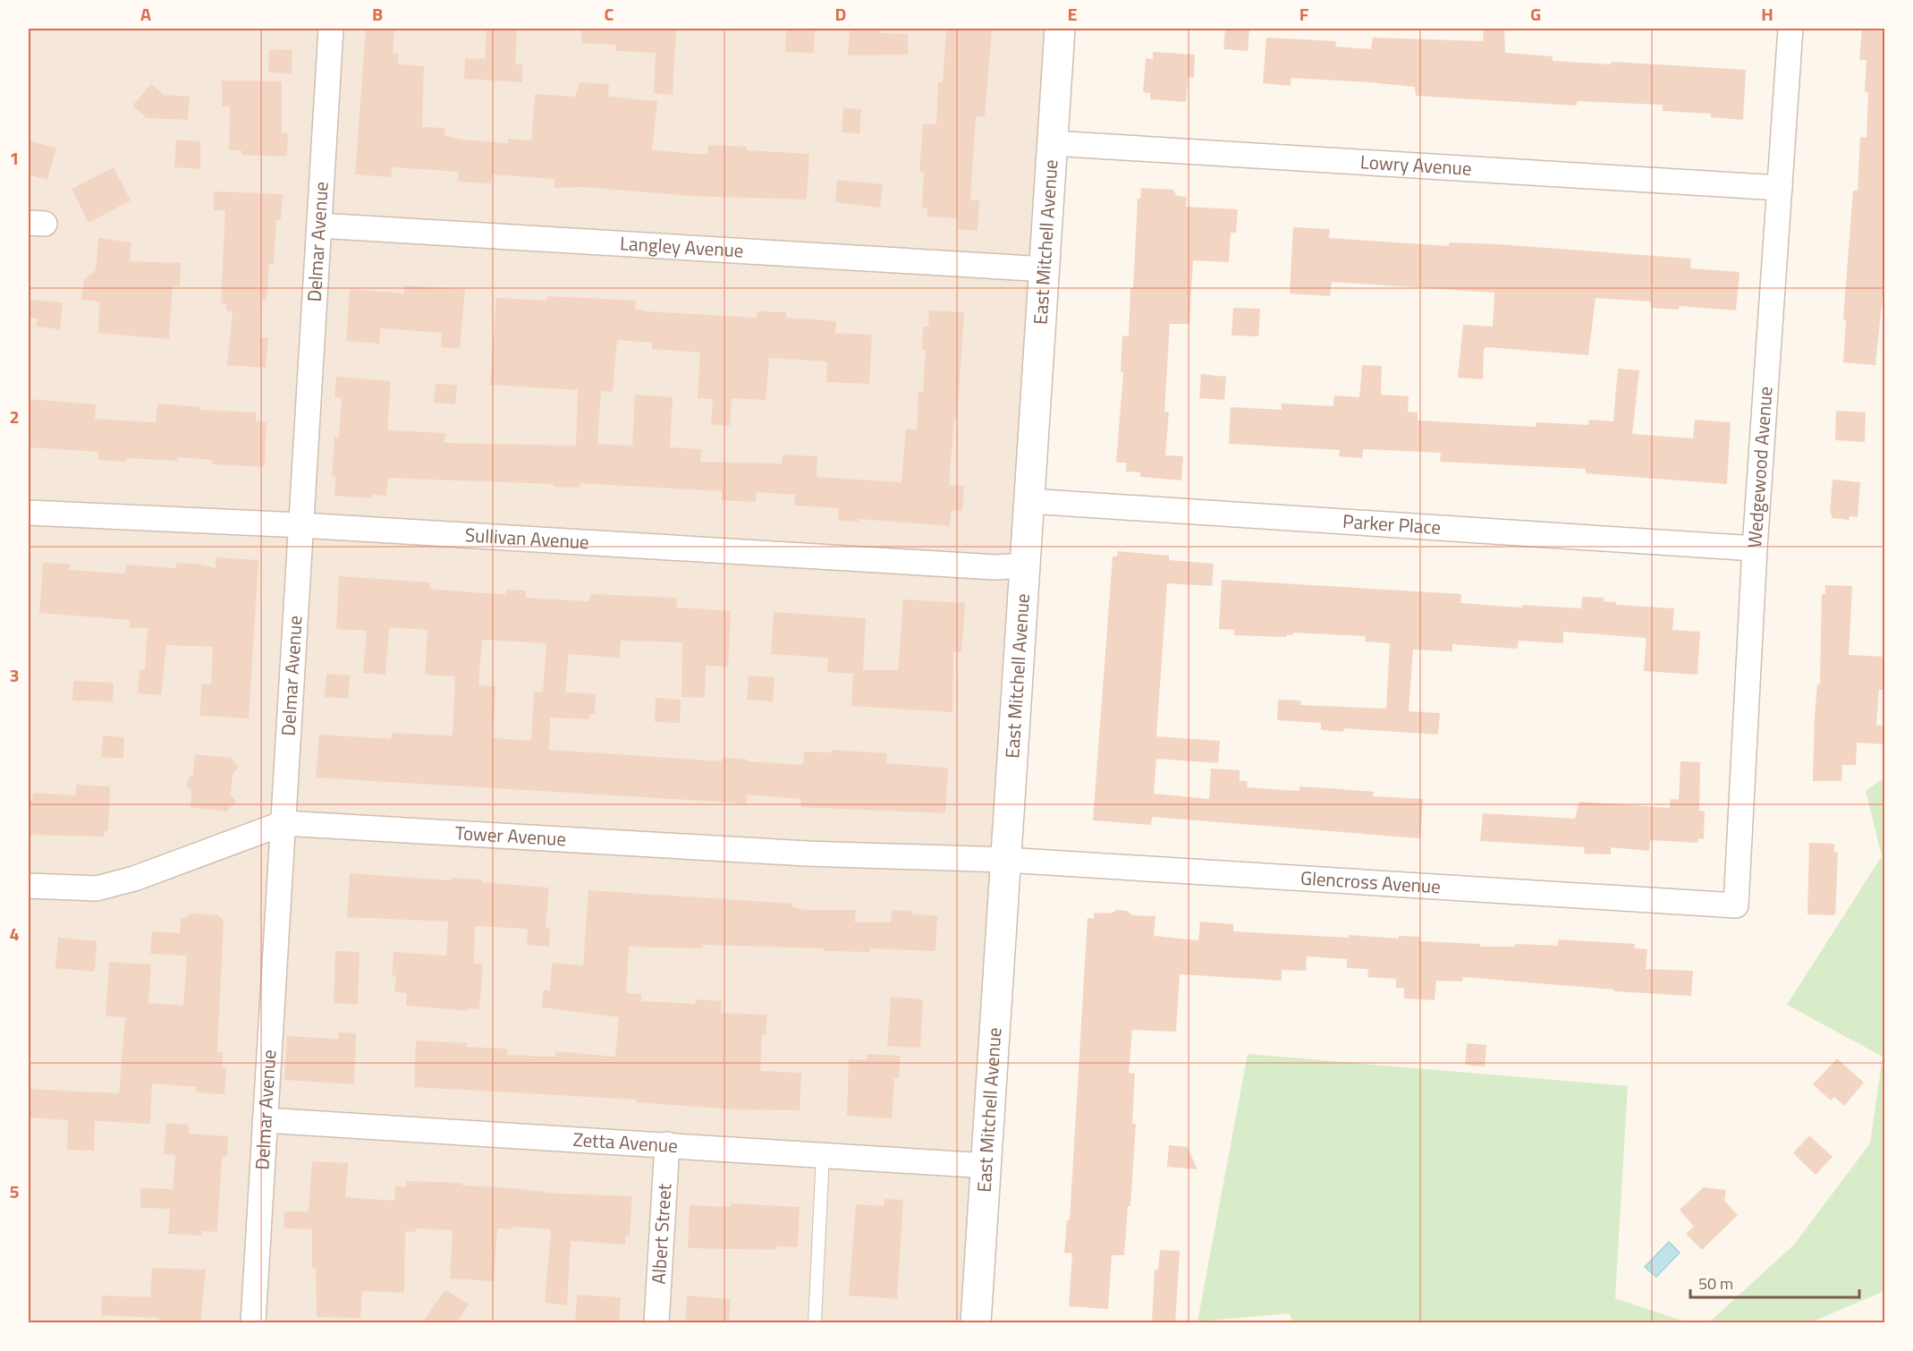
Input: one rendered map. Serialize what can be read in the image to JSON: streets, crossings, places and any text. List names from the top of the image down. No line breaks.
{"streets":{"street":["Lowry Avenue","Delmar Avenue","East Mitchell Avenue","Langley Avenue","Wedgewood Avenue","Parker Place","Sullivan Avenue","Tower Avenue","Glencross Avenue","Zetta Avenue","Albert Street"]},"crossings":[["Lowry Avenue","East Mitchell Avenue"],["Lowry Avenue","Wedgewood Avenue"],["Delmar Avenue","Langley Avenue"],["Delmar Avenue","Sullivan Avenue"],["Delmar Avenue","Tower Avenue"],["Delmar Avenue","Zetta Avenue"],["East Mitchell Avenue","Langley Avenue"],["East Mitchell Avenue","Parker Place"],["East Mitchell Avenue","Sullivan Avenue"],["East Mitchell Avenue","Tower Avenue"],["East Mitchell Avenue","Glencross Avenue"],["East Mitchell Avenue","Zetta Avenue"],["Wedgewood Avenue","Parker Place"],["Wedgewood Avenue","Glencross Avenue"],["Tower Avenue","Glencross Avenue"],["Zetta Avenue","Albert Street"]],"scale_bar":"50 m","grid":{"columns":["A","B","C","D","E","F","G","H"],"rows":["1","2","3","4","5"]}}
